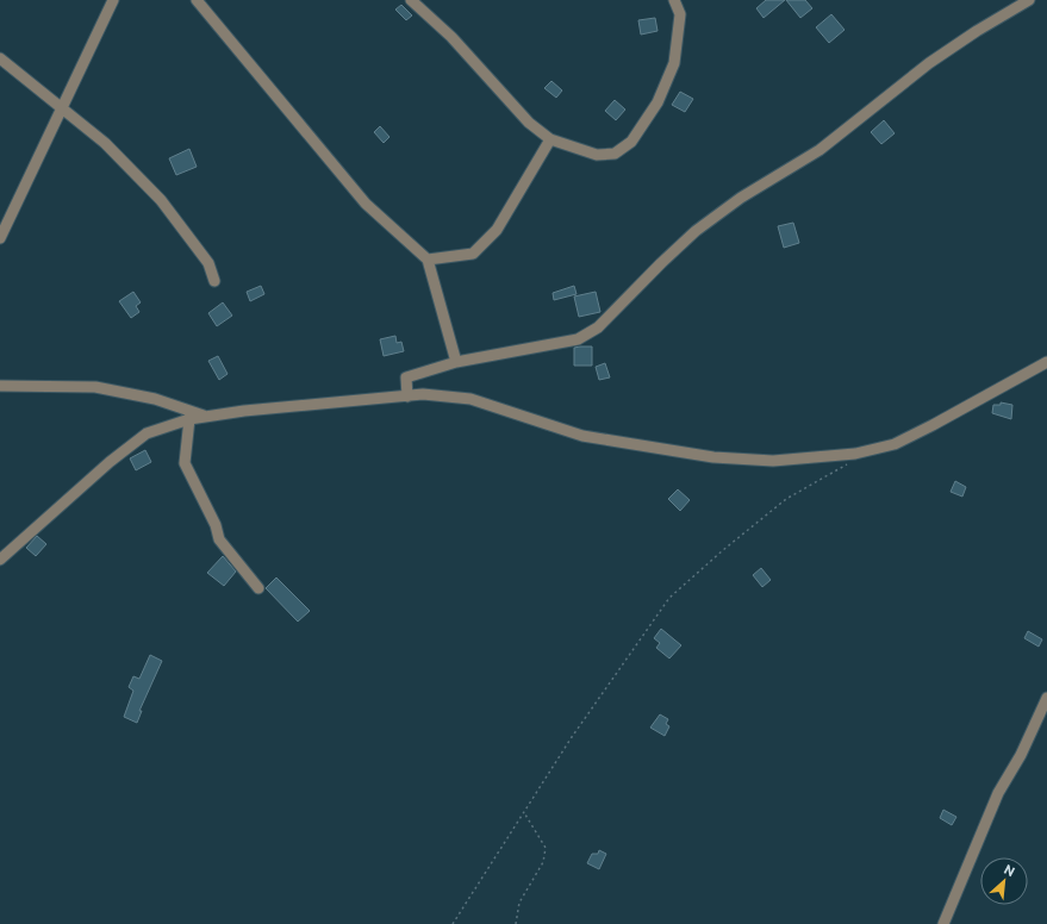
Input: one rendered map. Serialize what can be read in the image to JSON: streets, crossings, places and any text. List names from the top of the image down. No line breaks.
{"north":"top right"}
